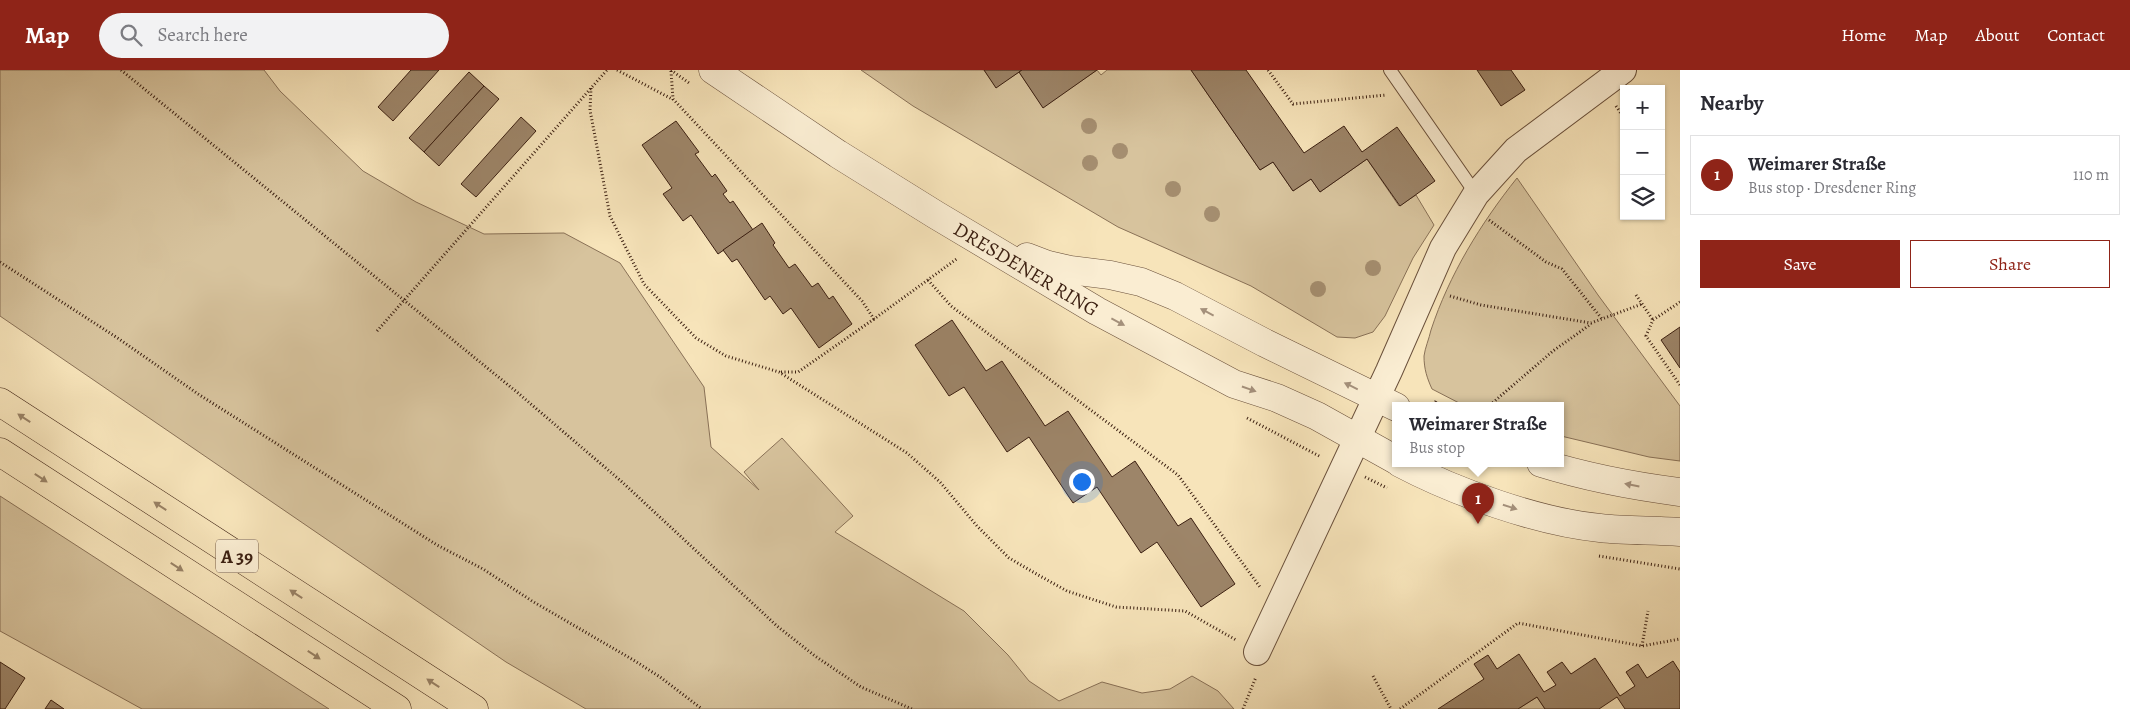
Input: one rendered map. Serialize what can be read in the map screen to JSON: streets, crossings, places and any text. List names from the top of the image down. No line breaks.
{"streets":{"highway":["A 39"],"street":["DRESDENER RING"]},"page":{"header":"Map","search":"Search here","nav":["Home","Map","About","Contact"],"heading":"Nearby","map_buttons":["+","−"],"list":[{"mark":"1","name":"Weimarer Straße","note":"Bus stop · Dresdener Ring","value":"110 m"}],"buttons":["Save","Share"],"popup":["Weimarer Straße","Bus stop"],"pins":"1"}}
